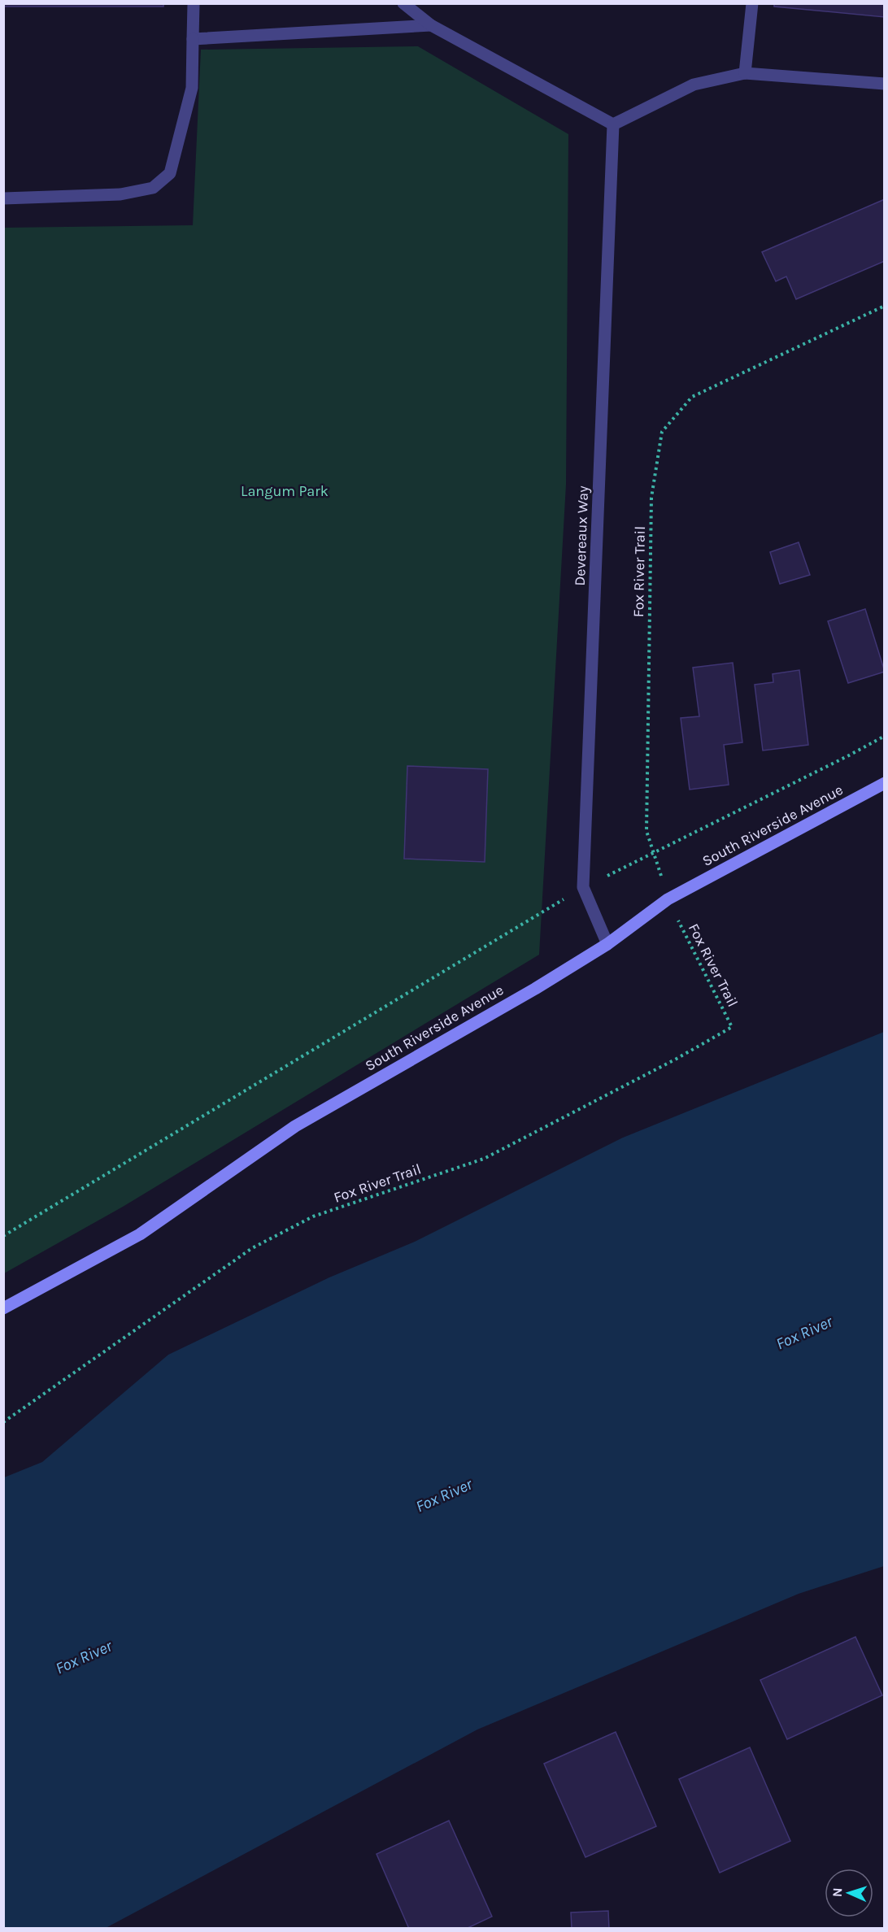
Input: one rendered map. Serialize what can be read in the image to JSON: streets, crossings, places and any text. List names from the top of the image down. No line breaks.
{"streets":{"main road":["South Riverside Avenue"],"street":["Devereaux Way"],"path":["Fox River Trail"]},"crossings":[["Devereaux Way","South Riverside Avenue"],["Fox River Trail","South Riverside Avenue"]],"water":["Fox River"],"parks":["Langum Park"],"north":"left"}
